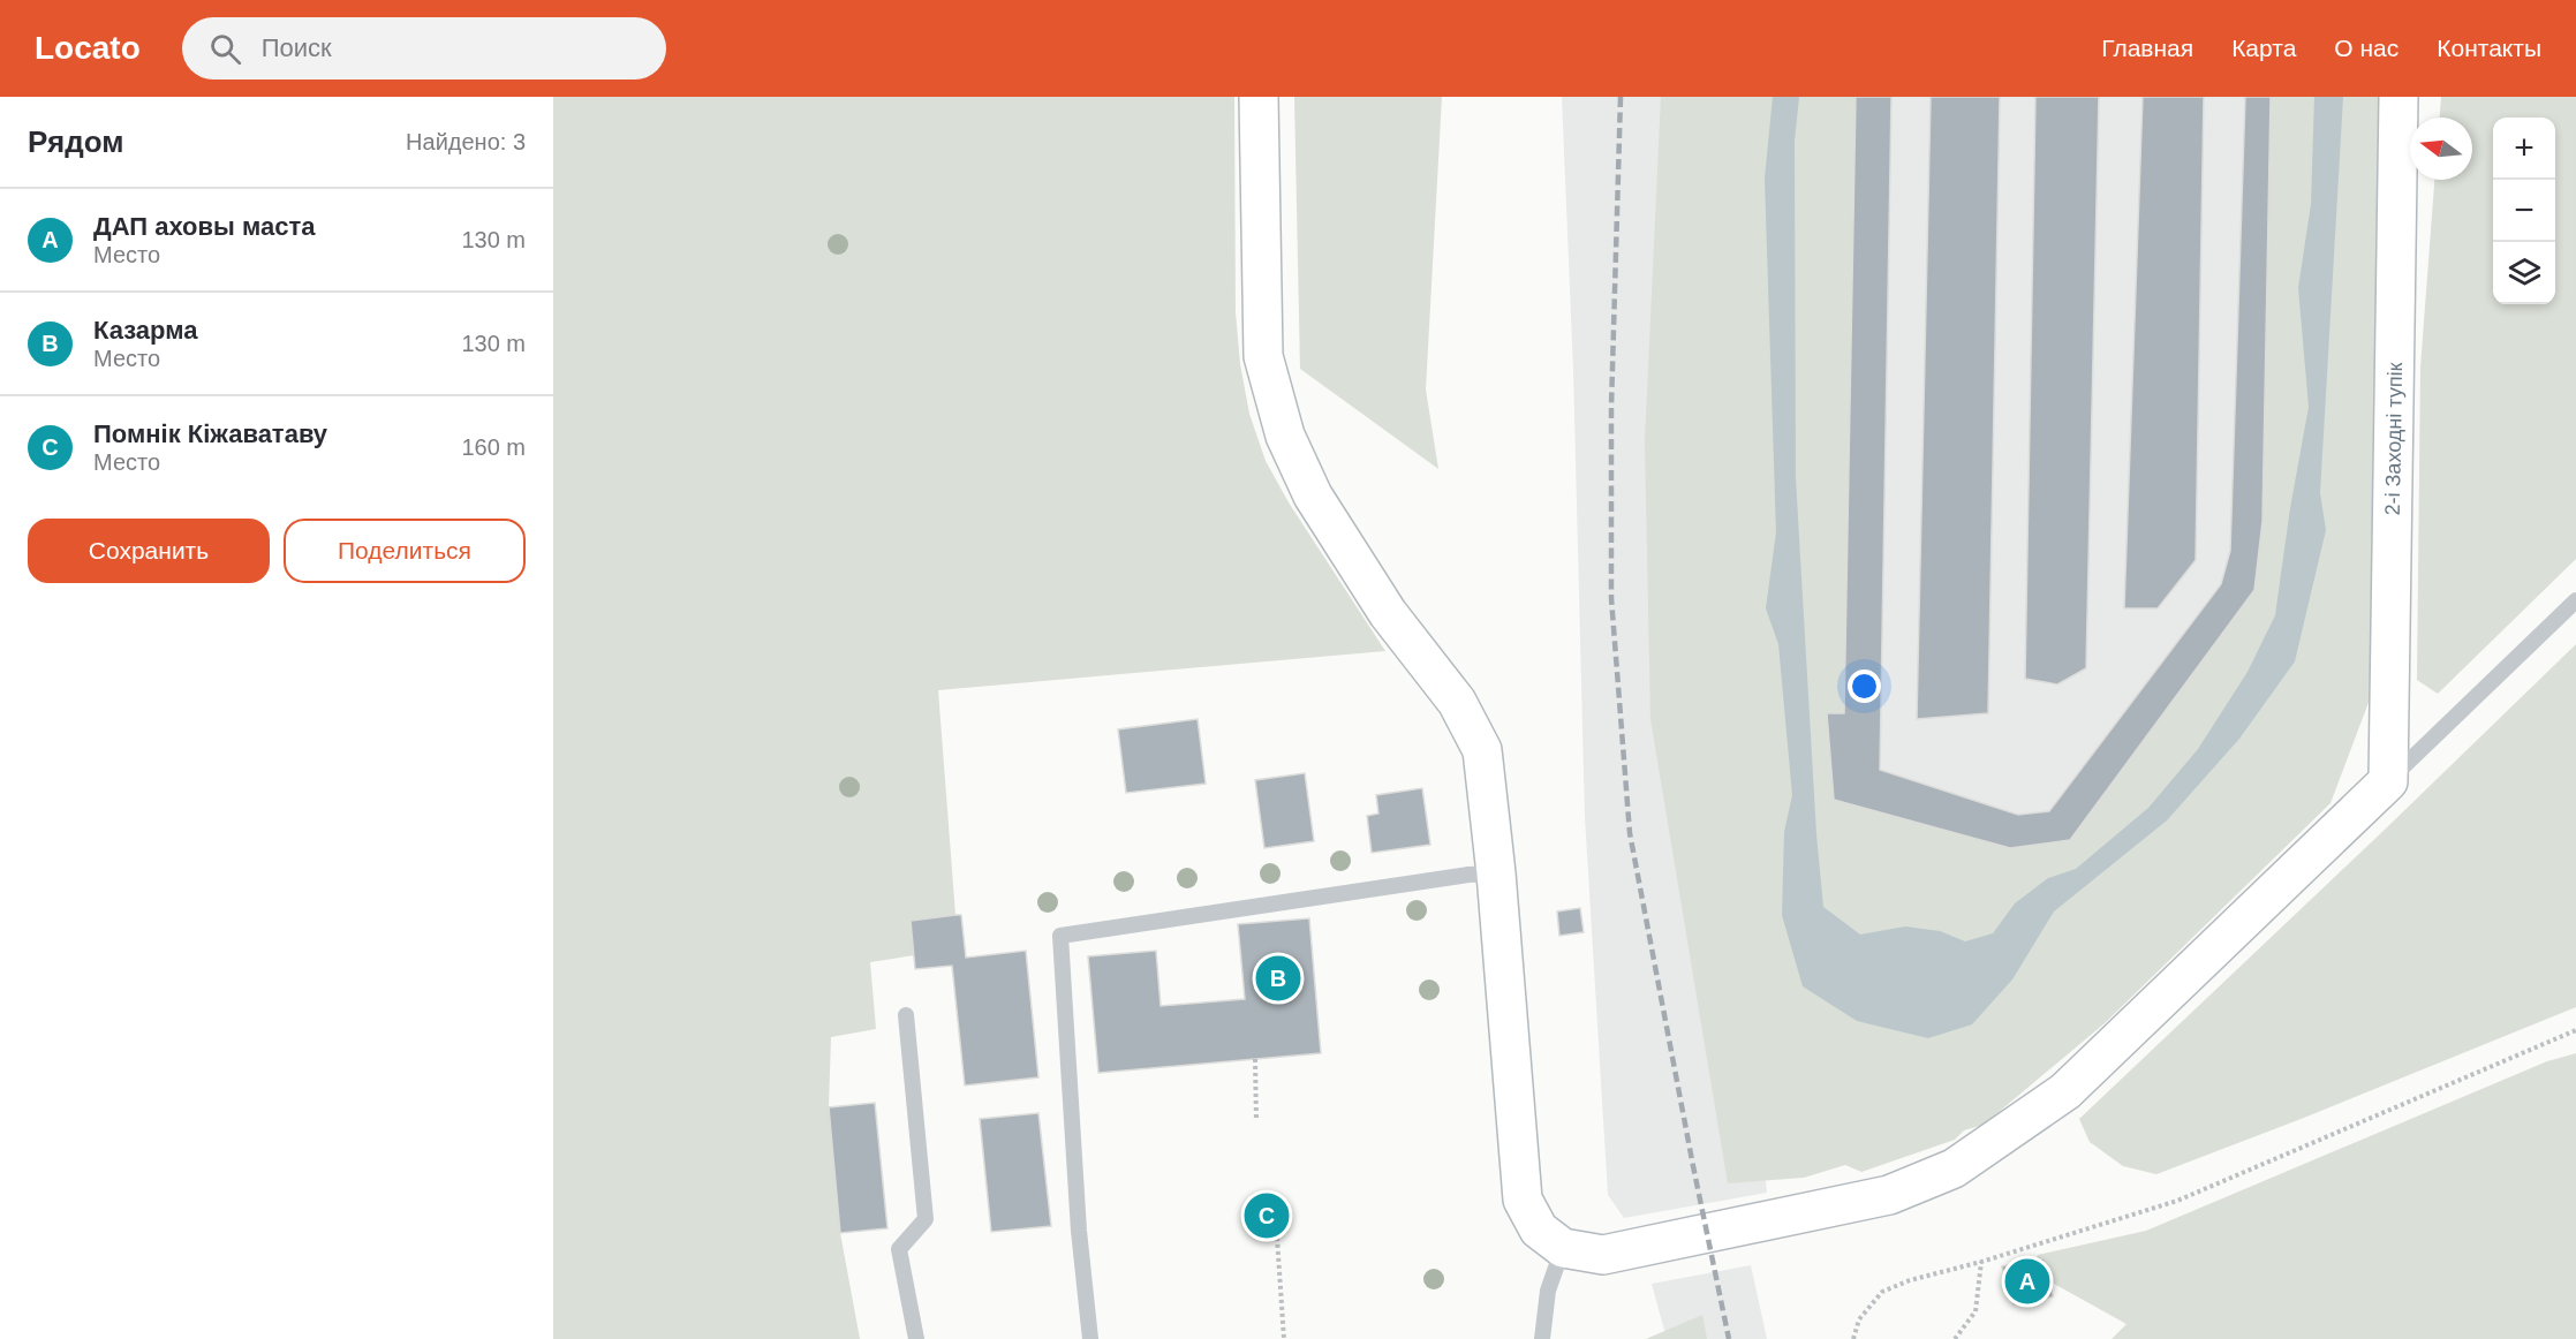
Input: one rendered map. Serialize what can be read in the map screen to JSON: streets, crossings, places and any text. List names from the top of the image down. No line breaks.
{"streets":{"main road":["2-і Заходні тупік"]},"north":"left","page":{"header":"Locato","search":"Поиск","nav":["Главная","Карта","О нас","Контакты"],"heading":["Рядом","Найдено: 3"],"map_buttons":["+","−"],"list":[{"mark":"A","name":"ДАП аховы маста","note":"Место","value":"130 m"},{"mark":"B","name":"Казарма","note":"Место","value":"130 m"},{"mark":"C","name":"Помнік Кіжаватаву","note":"Место","value":"160 m"}],"buttons":["Сохранить","Поделиться"],"pins":["B","C","A"]}}
